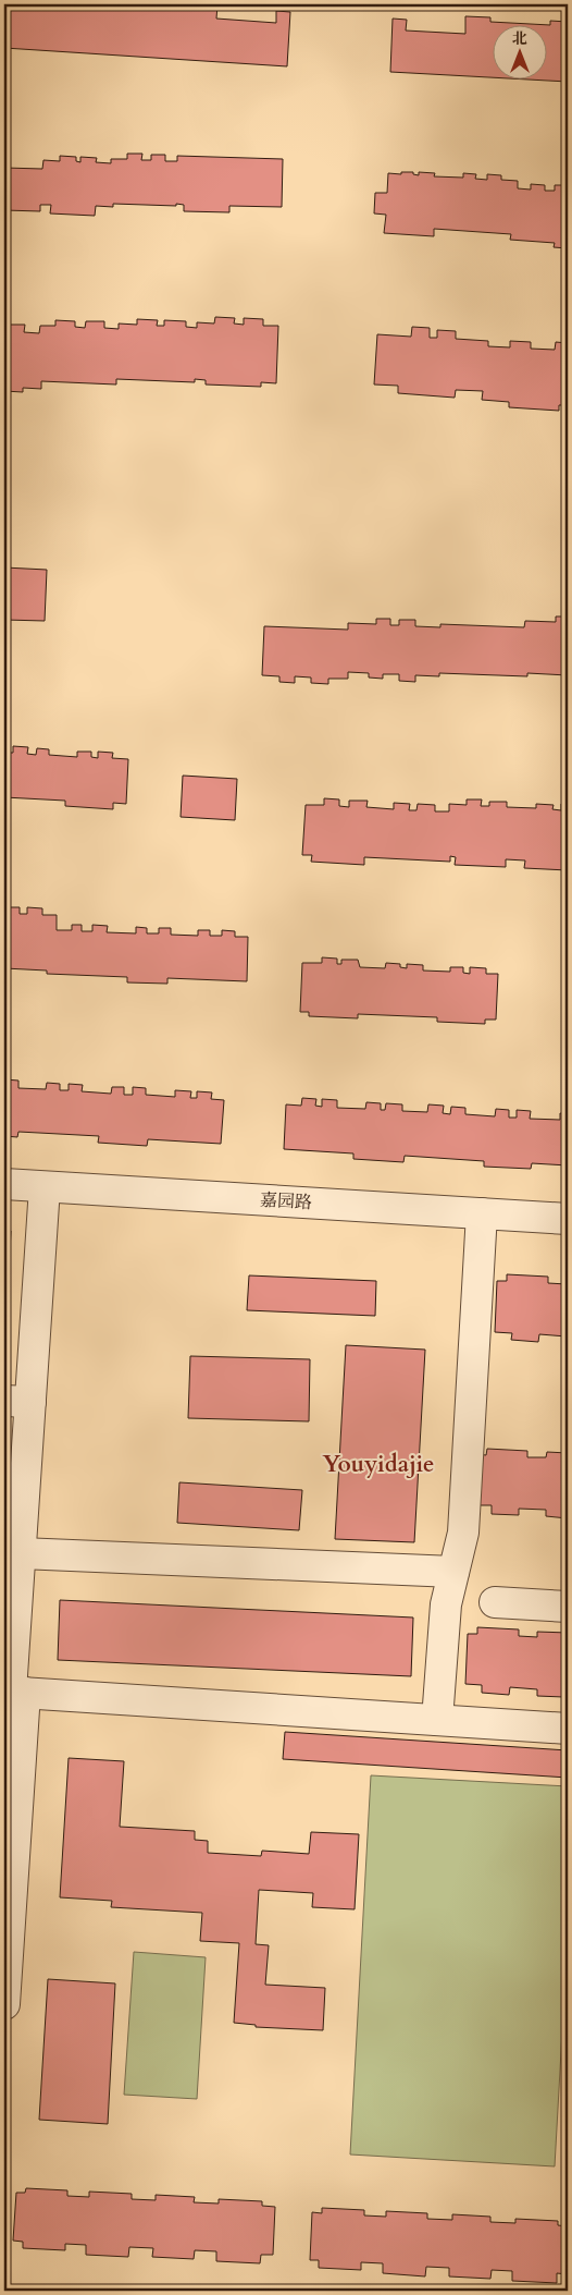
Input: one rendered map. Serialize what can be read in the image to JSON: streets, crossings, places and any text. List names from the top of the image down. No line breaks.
{"streets":{"street":["嘉园路"]},"districts":["Youyidajie"],"north":"top"}
